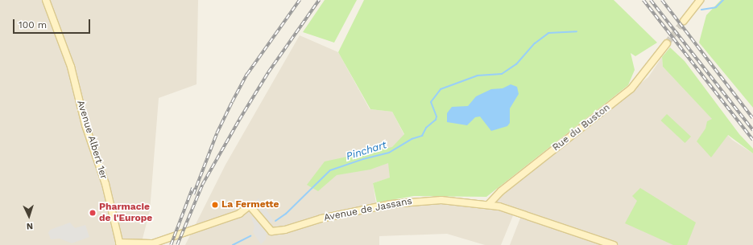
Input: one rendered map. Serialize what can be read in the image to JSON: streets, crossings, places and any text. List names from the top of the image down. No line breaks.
{"streets":{"street":["Rue du Buston","Avenue Albert 1er","Avenue de Jassans"]},"crossings":[["Rue du Buston","Avenue de Jassans"]],"water":["Pinchart"],"places":["La Fermette","Pharmacie de l'Europe"],"scale_bar":"100 m","north":"bottom"}
